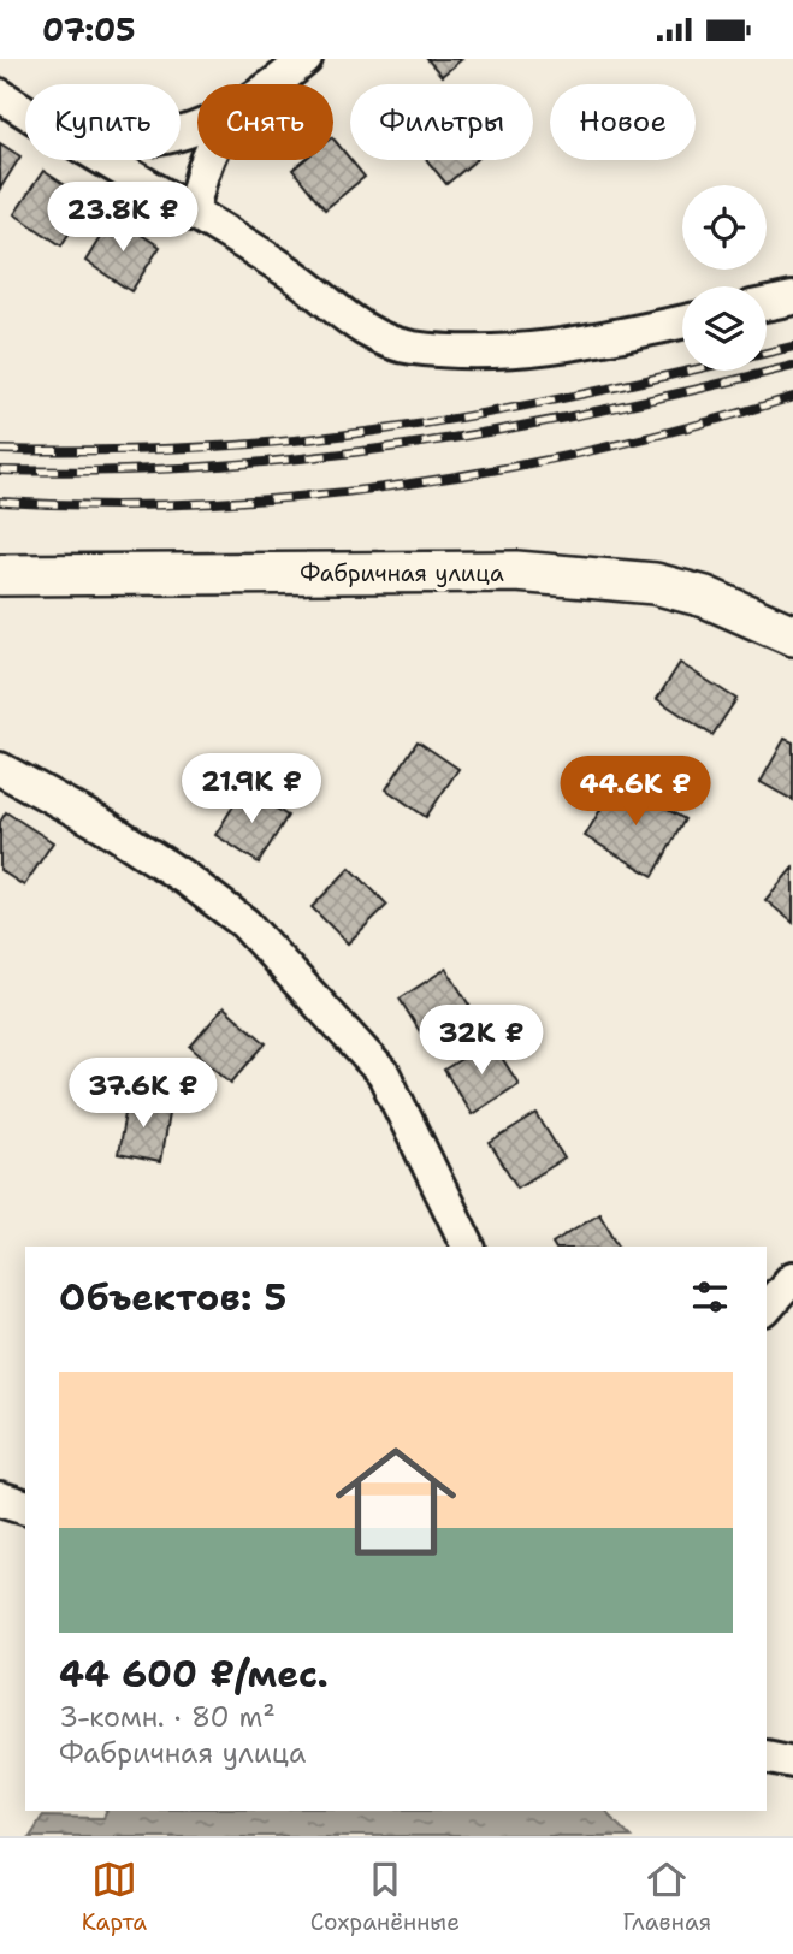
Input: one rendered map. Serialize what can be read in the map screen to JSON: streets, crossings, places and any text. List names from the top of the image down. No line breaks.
{"streets":{"main road":["Фабричная улица"]},"page":{"status":"07:05","chip":["Купить","Снять","Фильтры","Новое"],"price":["23.8K ₽","21.9K ₽","44.6K ₽","32K ₽","37.6K ₽"],"heading":"Объектов: 5","list":[{"name":"44 600 ₽/мес.","note":"3-комн. · 80 m² · Фабричная улица"}],"tabs":["Карта","Сохранённые","Главная"]}}
